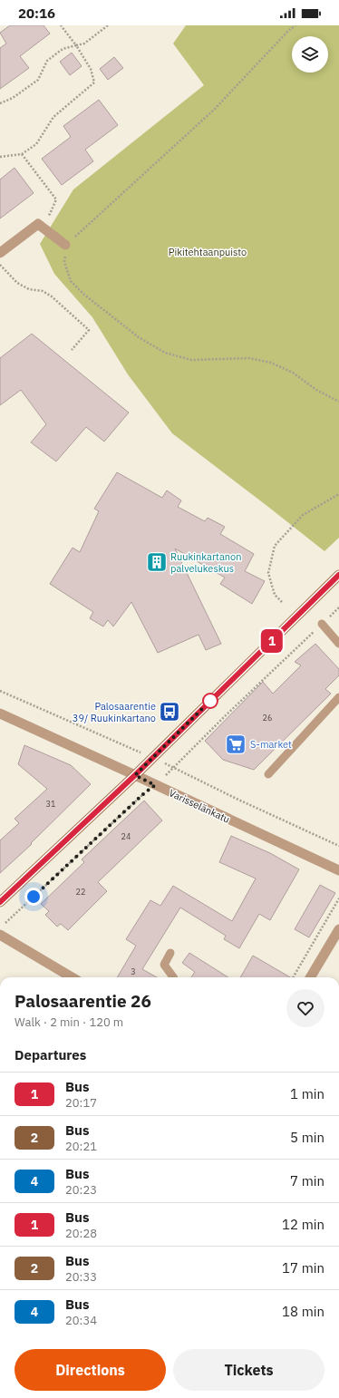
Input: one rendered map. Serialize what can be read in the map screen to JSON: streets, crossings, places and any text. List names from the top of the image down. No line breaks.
{"streets":{"street":["Varisselänkatu"]},"parks":["Pikitehtaanpuisto"],"places":{"building":["Ruukinkartanon palvelukeskus"],"bus stop":["Palosaarentie 39/ Ruukinkartano"],"supermarket":["S-market"]},"lines":["bus line 1"],"house_numbers":["26","31","24","22","3"],"page":{"status":"20:16","on_map":"1","heading":[["Palosaarentie 26","Walk · 2 min · 120 m"],"Departures"],"list":[{"mark":"1","name":"Bus","note":"20:17","value":"1 min"},{"mark":"2","name":"Bus","note":"20:21","value":"5 min"},{"mark":"4","name":"Bus","note":"20:23","value":"7 min"},{"mark":"1","name":"Bus","note":"20:28","value":"12 min"},{"mark":"2","name":"Bus","note":"20:33","value":"17 min"},{"mark":"4","name":"Bus","note":"20:34","value":"18 min"}],"buttons":["Directions","Tickets"]}}
